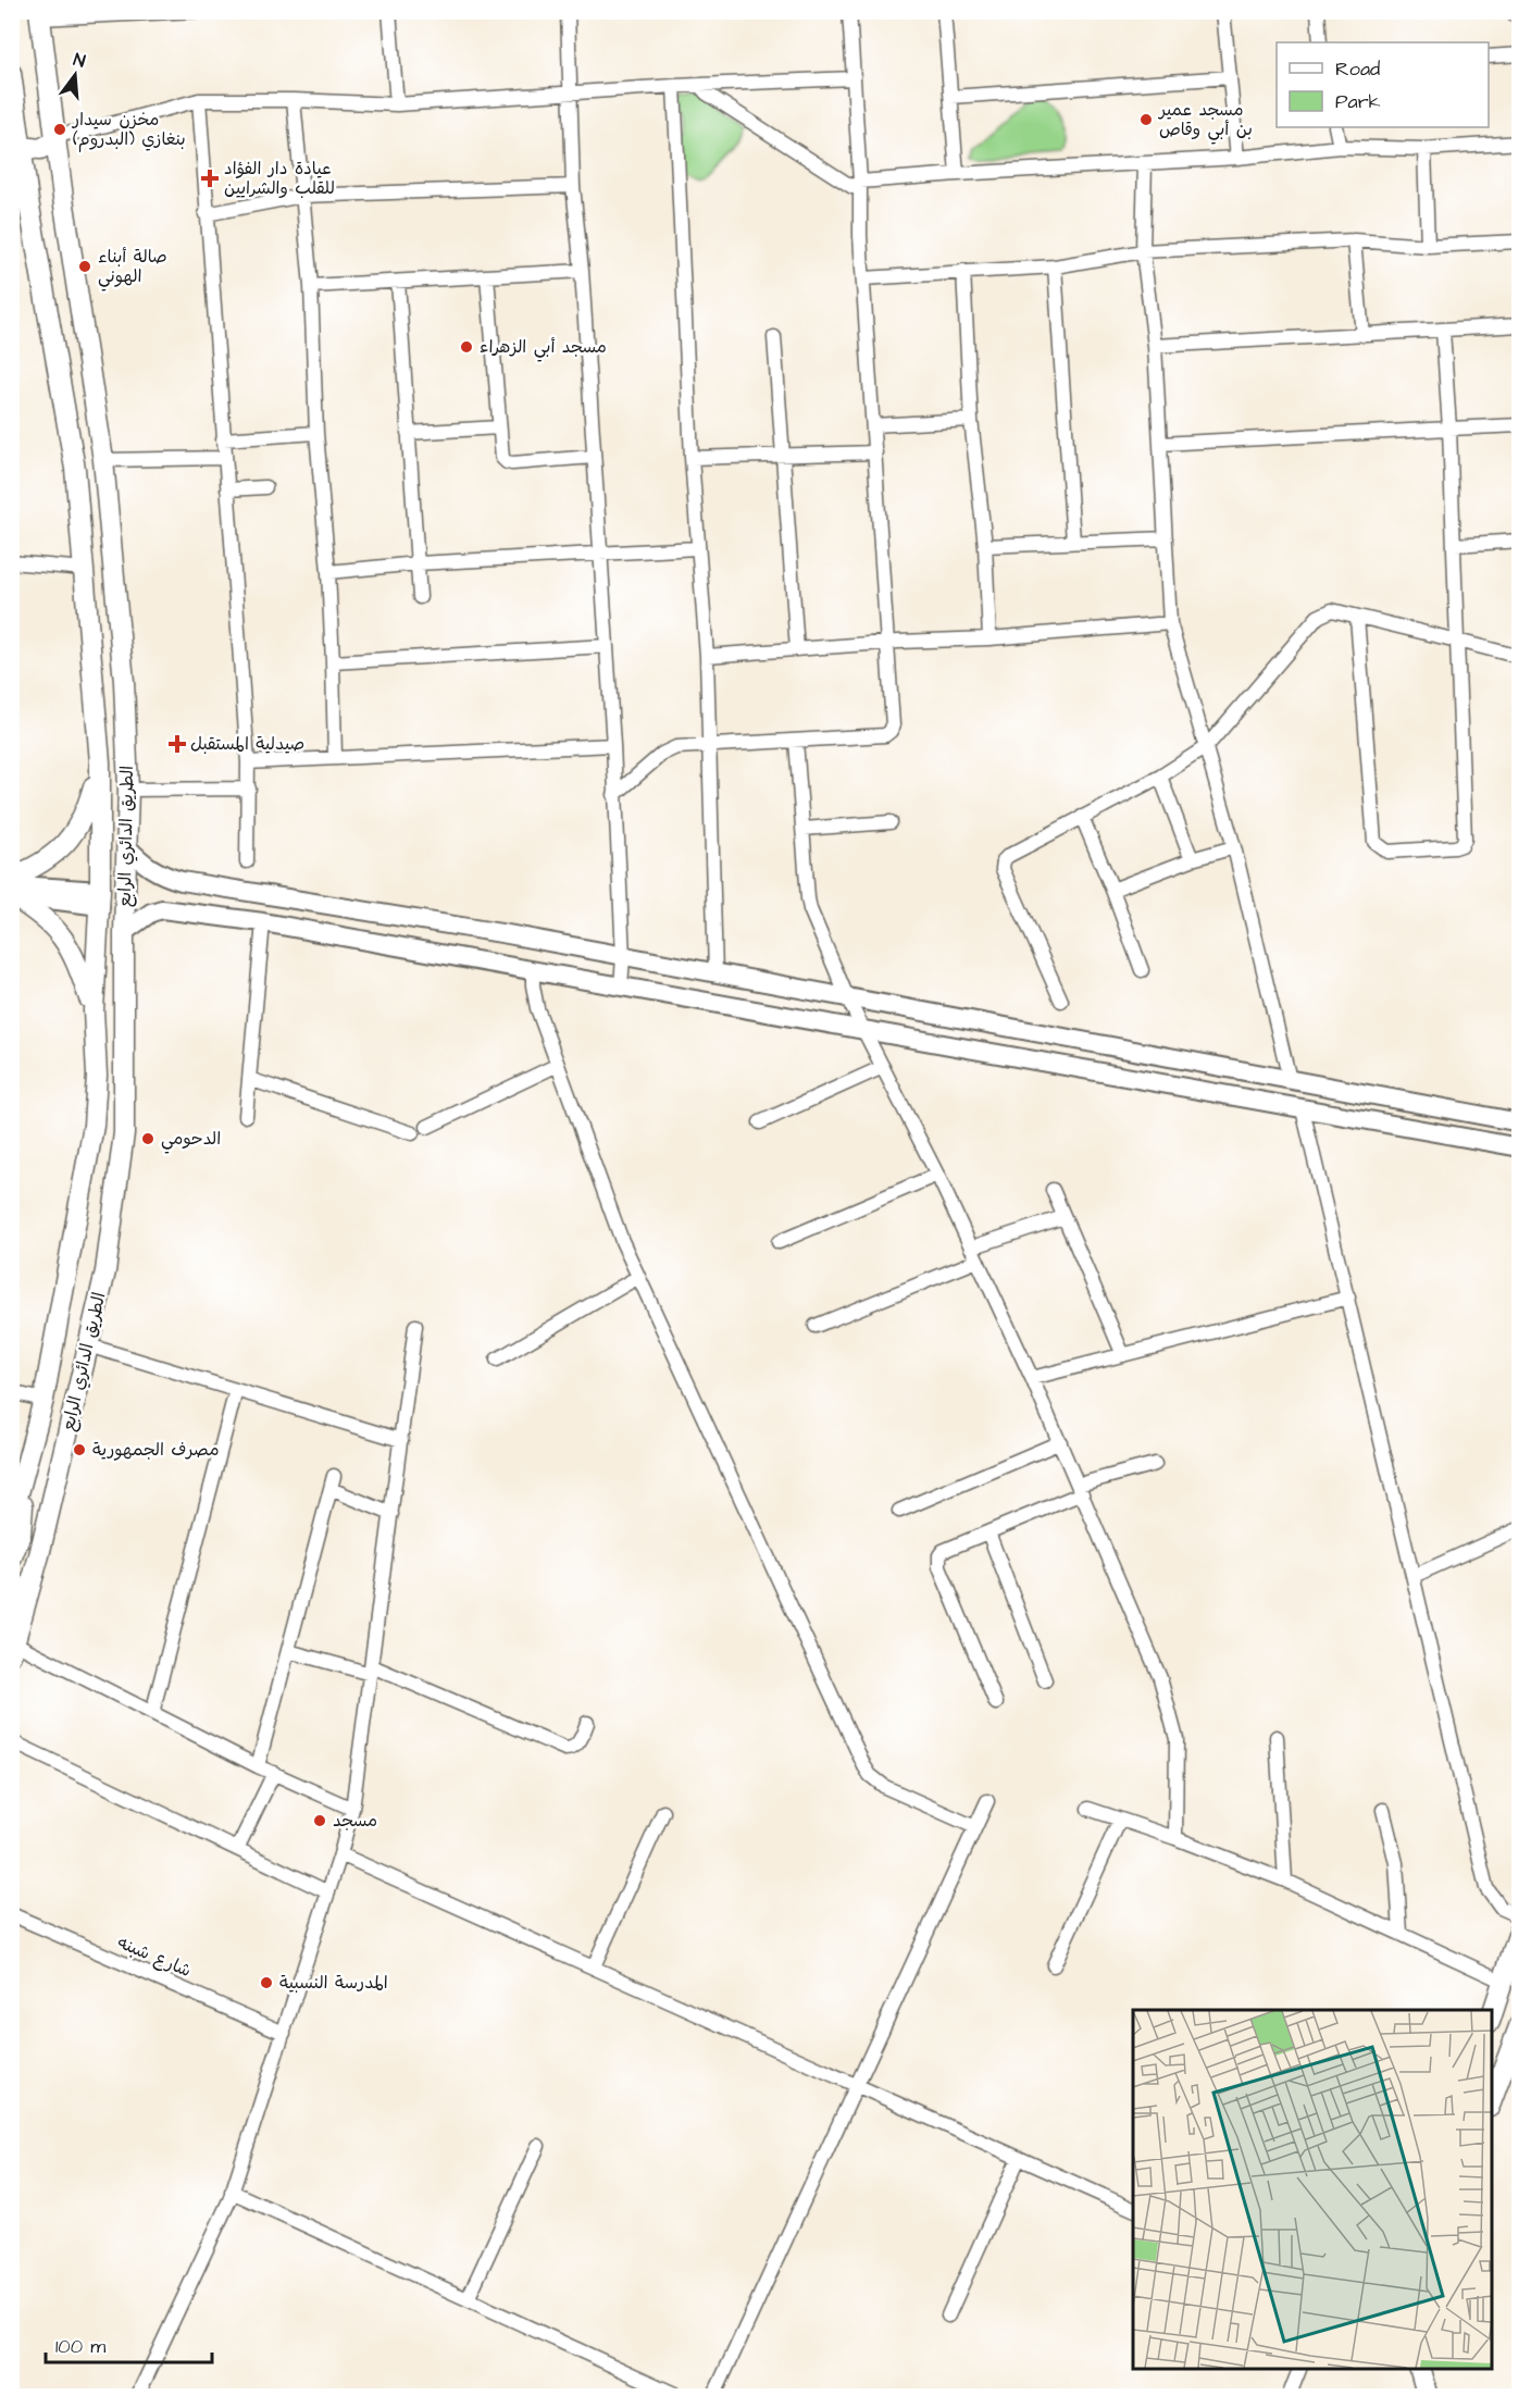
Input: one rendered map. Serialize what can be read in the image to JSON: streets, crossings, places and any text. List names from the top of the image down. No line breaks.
{"streets":{"main road":["الطريق الدائري الرابع"],"street":["شارع شبنه"]},"places":{"other":["مسجد عمير بن أبي وقاص","مخزن سيدار بنغازي (البدروم)","صالة أبناء الهوني","مسجد أبي الزهراء","الدحومي","مصرف الجمهورية","مسجد","المدرسة النسبية"],"health":["عيادة دار الفؤاد للقلب والشرايين","صيدلية المستقبل"]},"legend":["Road","Park"],"scale_bar":"100 m","north":"top"}
